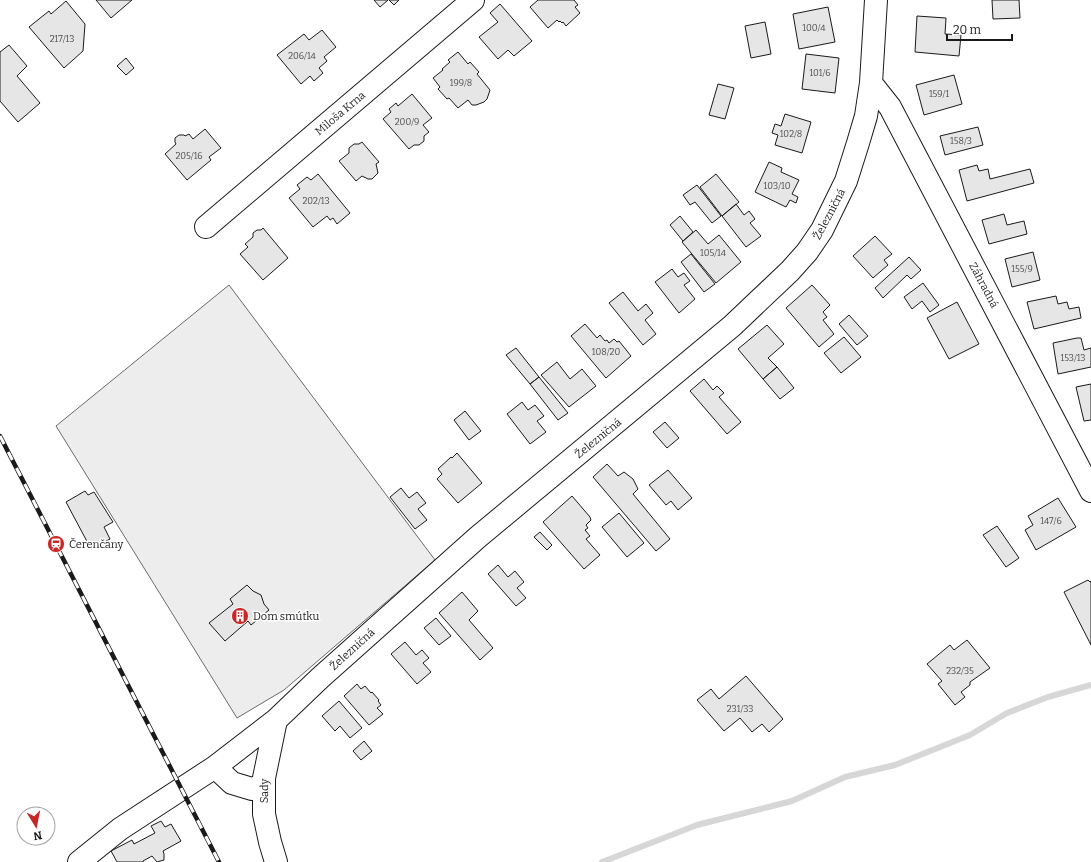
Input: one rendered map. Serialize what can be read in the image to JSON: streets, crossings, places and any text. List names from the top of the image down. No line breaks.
{"streets":{"street":["Miloša Krna","Železničná","Záhradná","Sady"]},"crossings":[["Železničná","Záhradná"],["Železničná","Sady"]],"places":{"station":["Čerenčany"],"building":["Dom smútku"]},"house_numbers":["100/4","217/13","206/14","101/6","199/8","159/1","200/9","102/8","158/3","205/16","103/10","202/13","105/14","155/9","108/20","153/13","147/6","232/35","231/33"],"scale_bar":"20 m","north":"bottom"}
